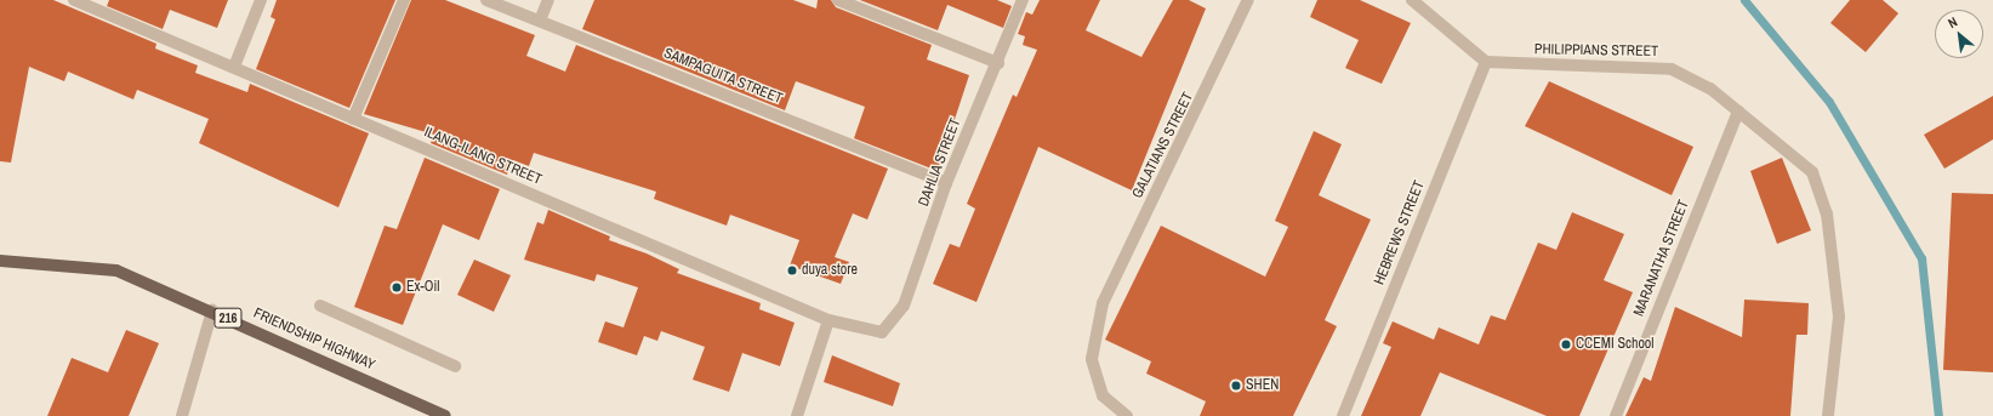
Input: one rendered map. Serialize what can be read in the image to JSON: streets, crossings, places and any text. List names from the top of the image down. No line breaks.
{"streets":{"main road":["216","FRIENDSHIP HIGHWAY"],"street":["PHILIPPIANS STREET","SAMPAGUITA STREET","GALATIANS STREET","ILANG-ILANG STREET","DAHLIA STREET","HEBREWS STREET","MARANATHA STREET"]},"crossings":[["PHILIPPIANS STREET","HEBREWS STREET"],["PHILIPPIANS STREET","MARANATHA STREET"],["SAMPAGUITA STREET","DAHLIA STREET"],["ILANG-ILANG STREET","DAHLIA STREET"]],"places":["duya store","Ex-Oil","CCEMI School","SHEN"],"north":"top left"}
